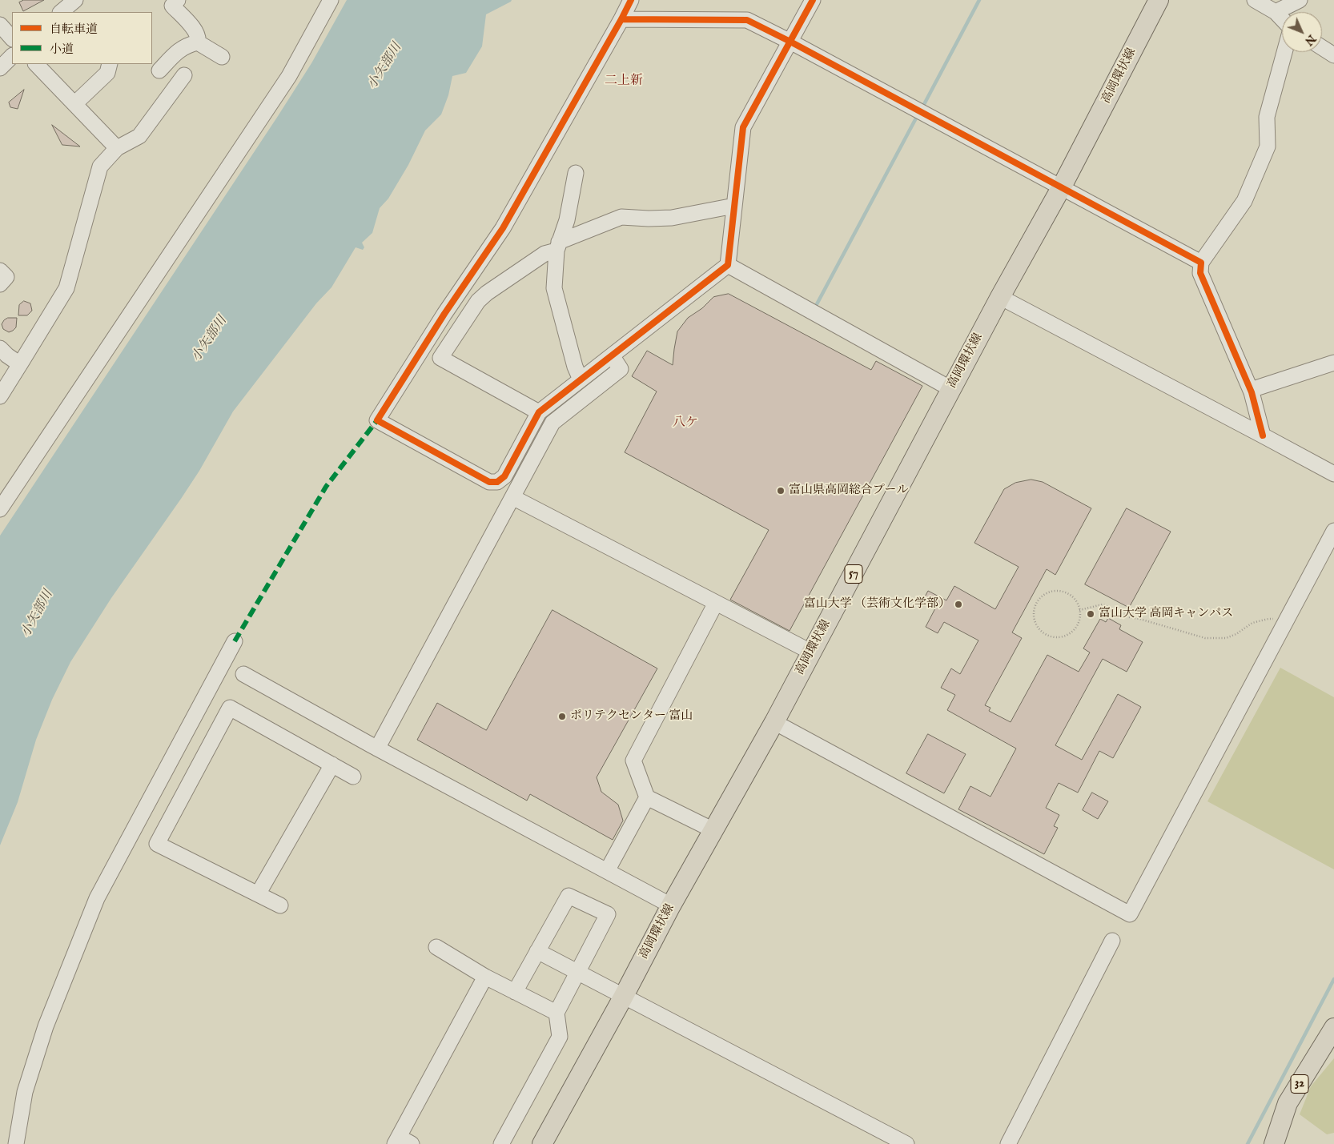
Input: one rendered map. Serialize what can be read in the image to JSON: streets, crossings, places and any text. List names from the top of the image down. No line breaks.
{"streets":{"main road":["高岡環状線","57","32"]},"districts":["二上新","八ケ"],"water":["小矢部川"],"places":["富山県高岡総合プール","富山大学 （芸術文化学部）","富山大学 高岡キャンパス","ポリテクセンター 富山"],"legend":["自転車道","小道"],"north":"bottom right"}
